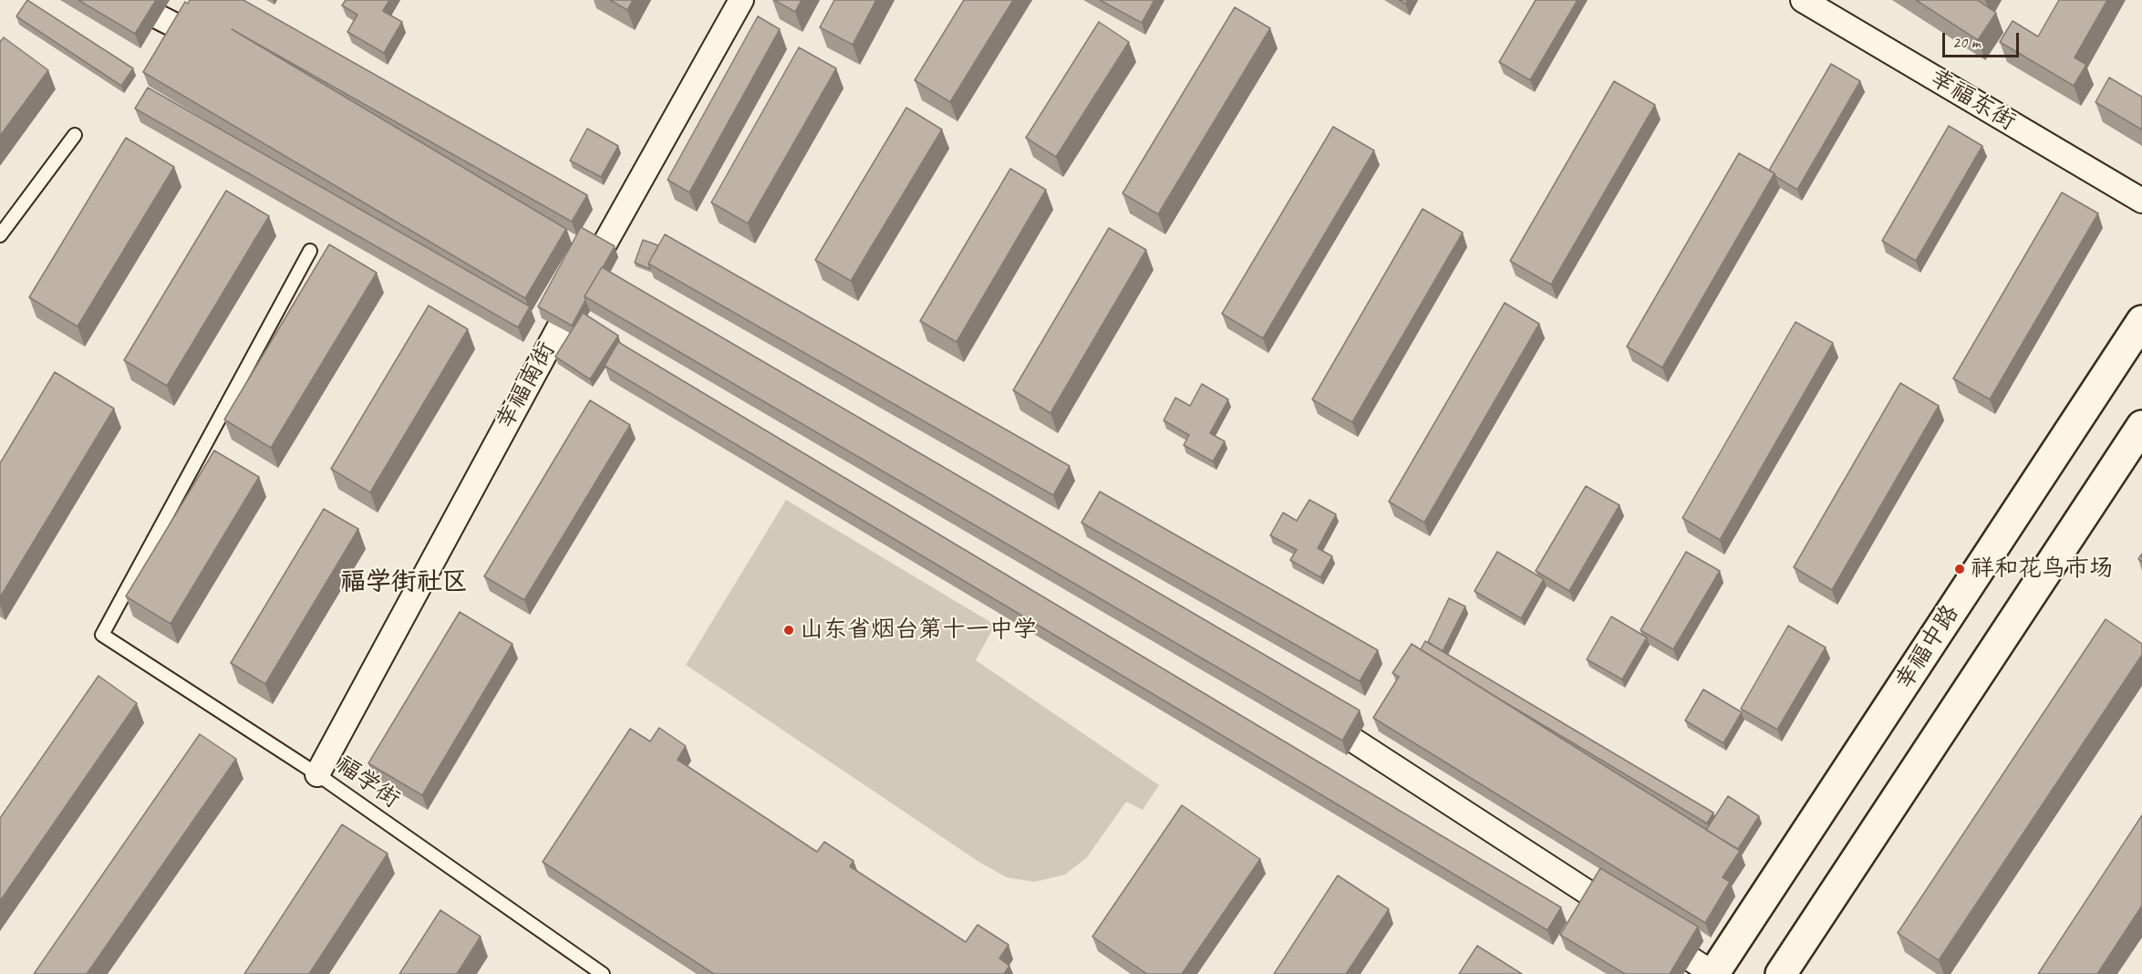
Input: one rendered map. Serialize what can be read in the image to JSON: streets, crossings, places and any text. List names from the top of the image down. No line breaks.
{"streets":{"main road":["幸福中路"],"street":["幸福东街","幸福南街"],"lane":["福学街"]},"crossings":[["幸福南街","福学街"]],"districts":["福学街社区"],"places":["祥和花鸟市场","山东省烟台第十一中学"],"scale_bar":"20 m"}
